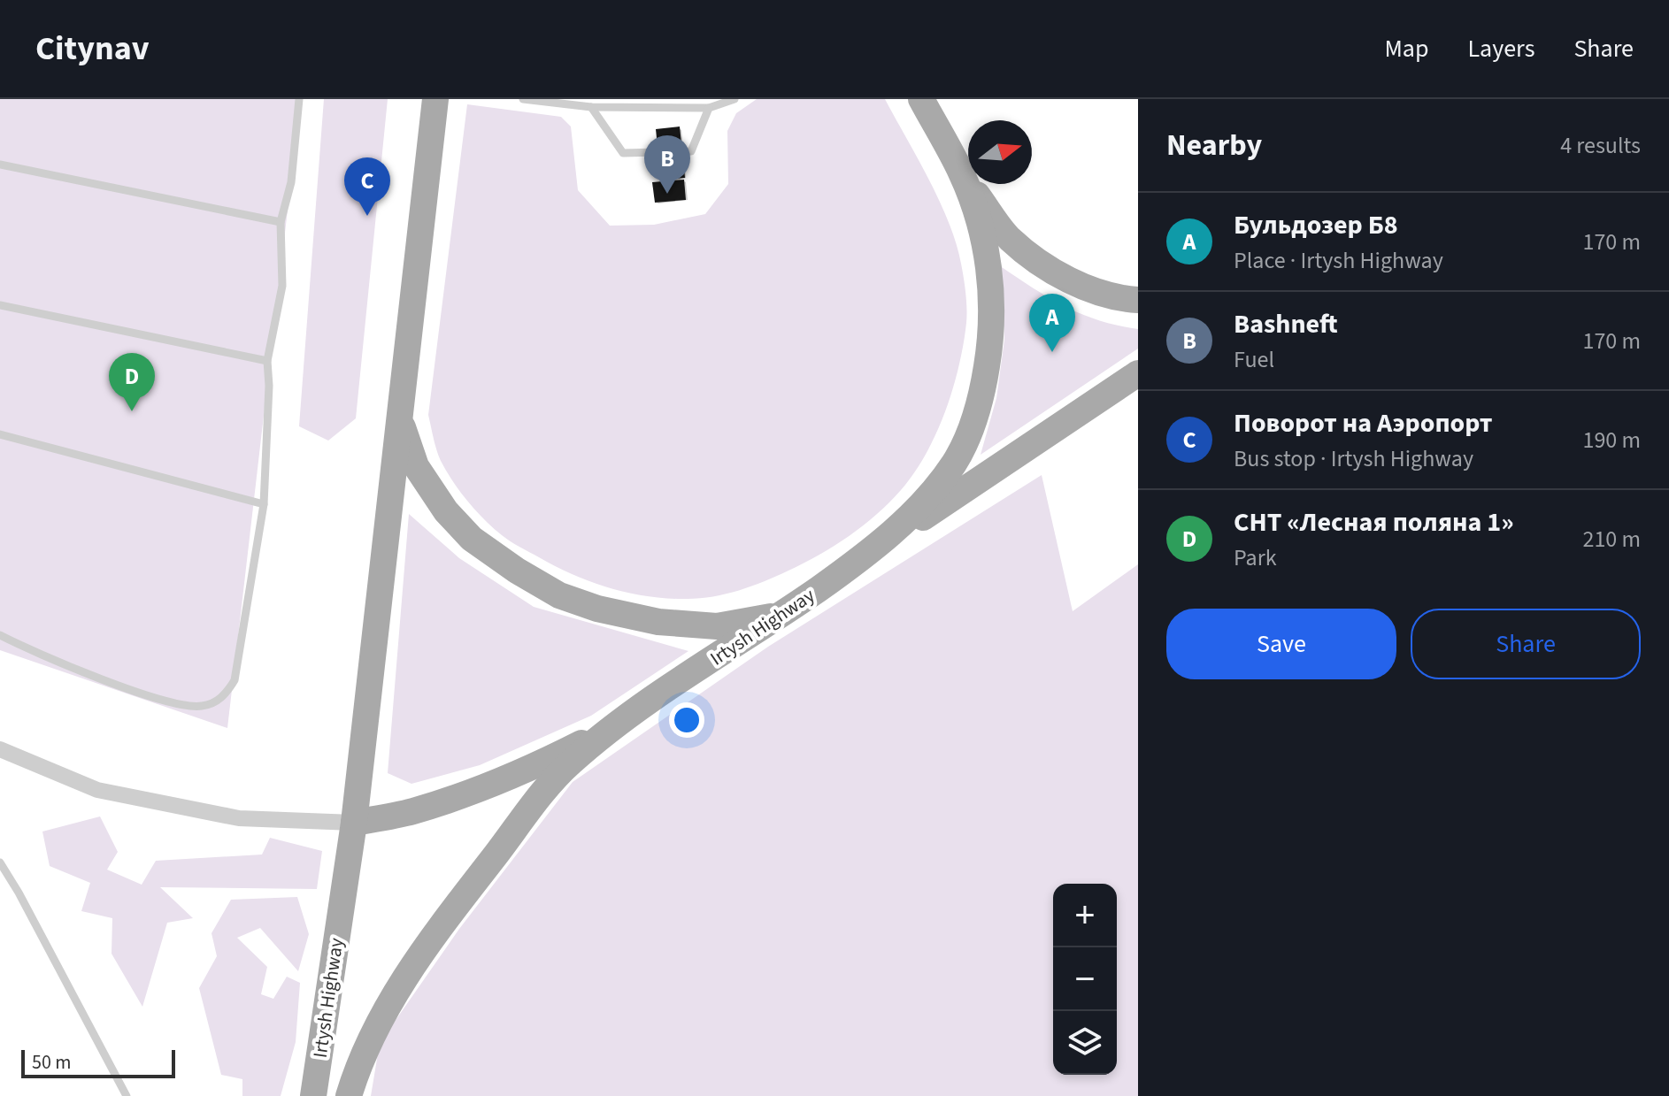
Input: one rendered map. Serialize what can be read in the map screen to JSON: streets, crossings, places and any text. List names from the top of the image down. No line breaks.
{"streets":{"main road":["Irtysh Highway"]},"scale_bar":"50 m","north":"right","page":{"header":"Citynav","nav":["Map","Layers","Share"],"heading":["Nearby","4 results"],"pins":["B","C","A","D"],"list":[{"mark":"A","name":"Бульдозер Б8","note":"Place · Irtysh Highway","value":"170 m"},{"mark":"B","name":"Bashneft","note":"Fuel","value":"170 m"},{"mark":"C","name":"Поворот на Аэропорт","note":"Bus stop · Irtysh Highway","value":"190 m"},{"mark":"D","name":"СНТ «Лесная поляна 1»","note":"Park","value":"210 m"}],"buttons":["Save","Share"],"map_buttons":["+","−"],"scale":"50 m"}}
